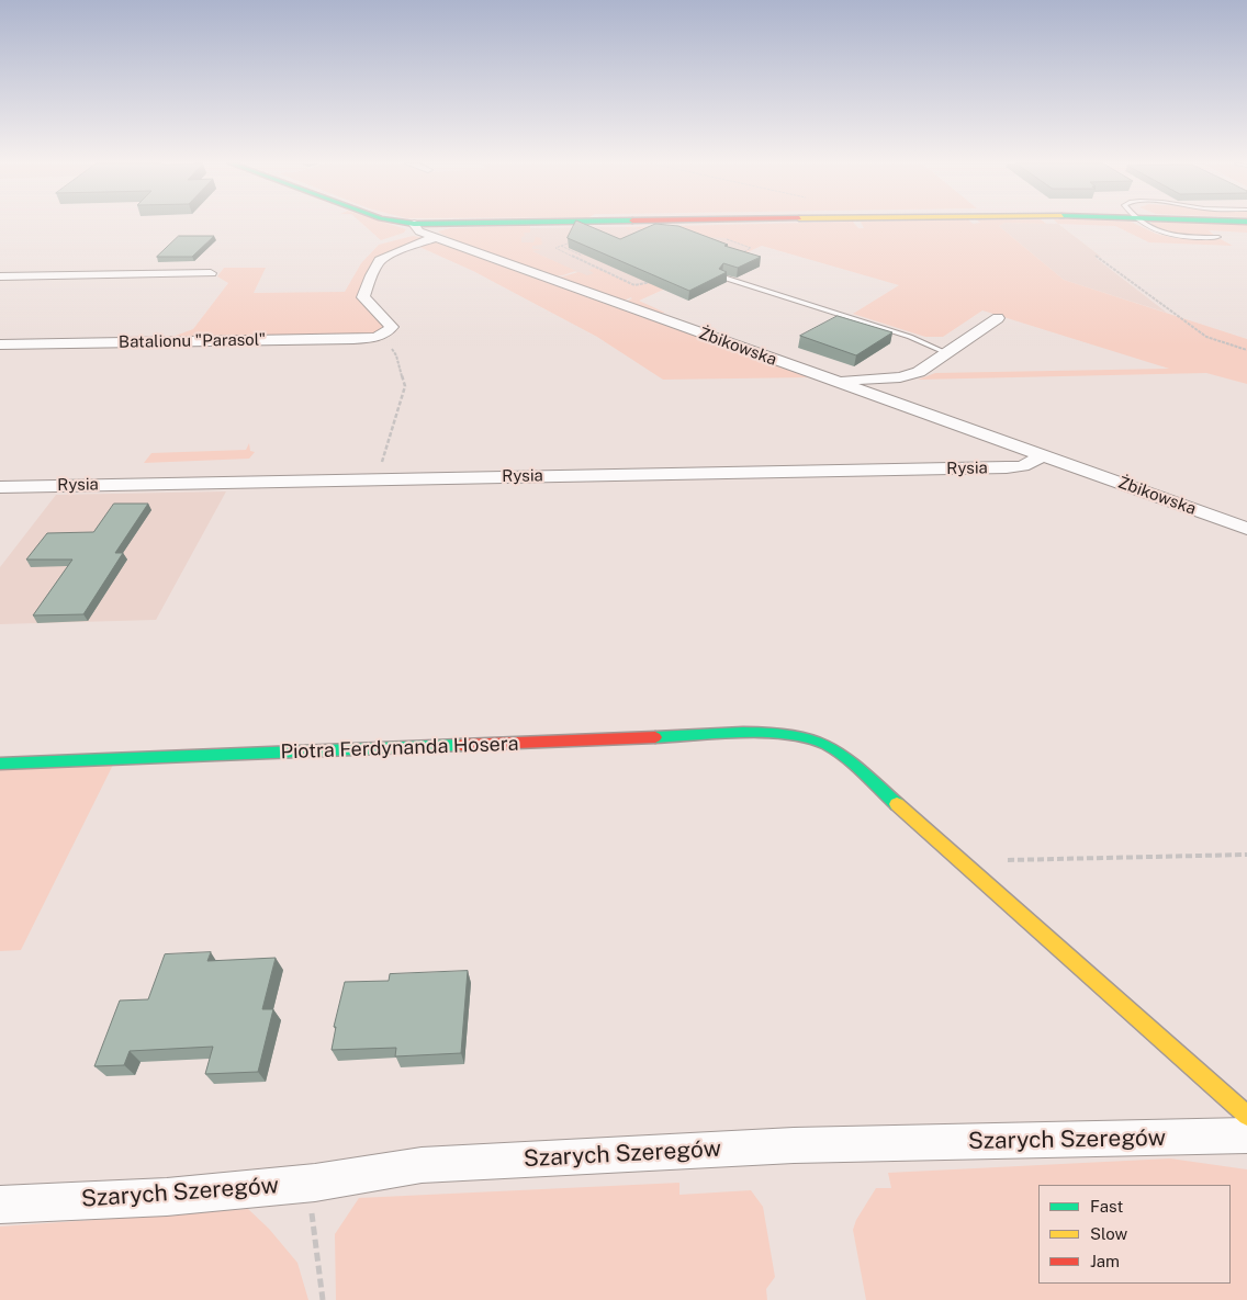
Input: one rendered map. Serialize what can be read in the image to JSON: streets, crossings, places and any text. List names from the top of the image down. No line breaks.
{"streets":{"main road":["Piotra Ferdynanda Hosera"],"street":["Batalionu \"Parasol\"","Żbikowska","Rysia","Szarych Szeregów"]},"crossings":[["Żbikowska","Rysia"]],"legend":["Fast","Slow","Jam"]}
